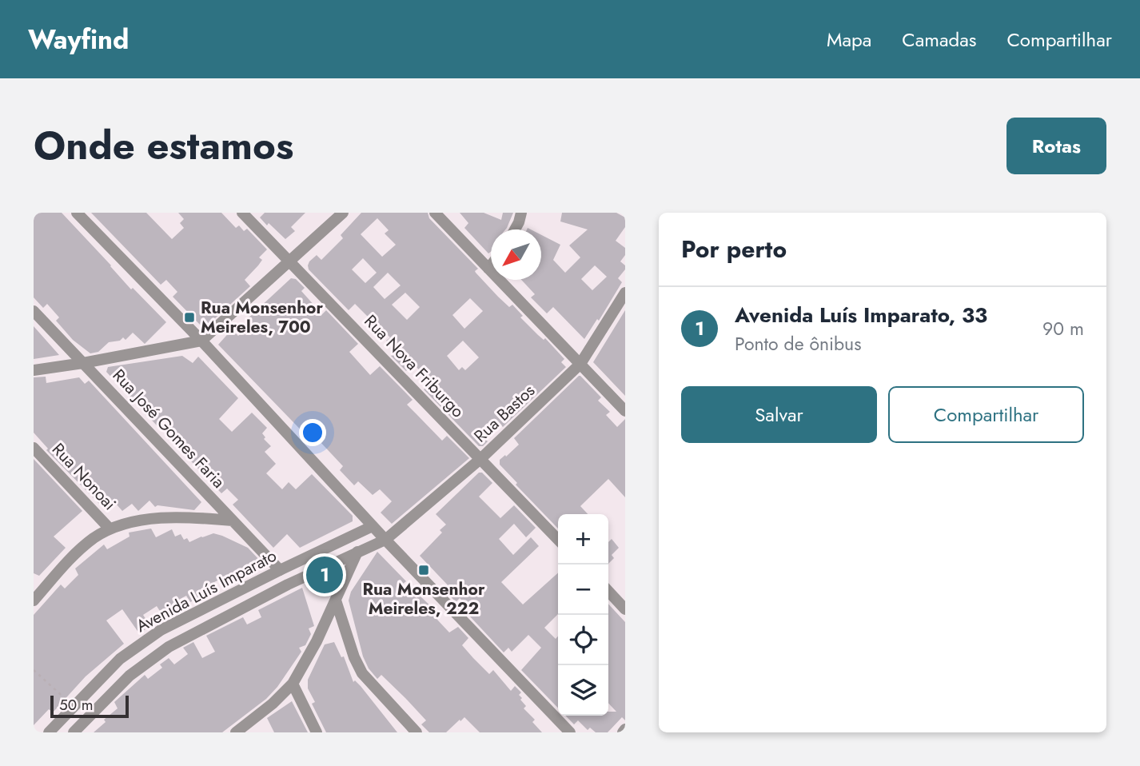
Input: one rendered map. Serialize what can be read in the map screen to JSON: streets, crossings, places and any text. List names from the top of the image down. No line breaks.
{"streets":{"street":["Rua Nova Friburgo","Rua Bastos","Rua José Gomes Faria","Rua Nonoai","Avenida Luís Imparato"]},"crossings":[["Rua Nova Friburgo","Rua Bastos"],["Rua Bastos","Avenida Luís Imparato"],["Rua José Gomes Faria","Avenida Luís Imparato"]],"places":{"transit":["Rua Monsenhor Meireles, 700","Rua Monsenhor Meireles, 222"]},"scale_bar":"50 m","north":"bottom left","page":{"header":"Wayfind","nav":["Mapa","Camadas","Compartilhar"],"title":"Onde estamos","buttons":["Rotas",["Salvar","Compartilhar"]],"heading":"Por perto","list":[{"mark":"1","name":"Avenida Luís Imparato, 33","note":"Ponto de ônibus","value":"90 m"}],"map_buttons":["+","−"],"pins":"1","scale":"50 m"}}
